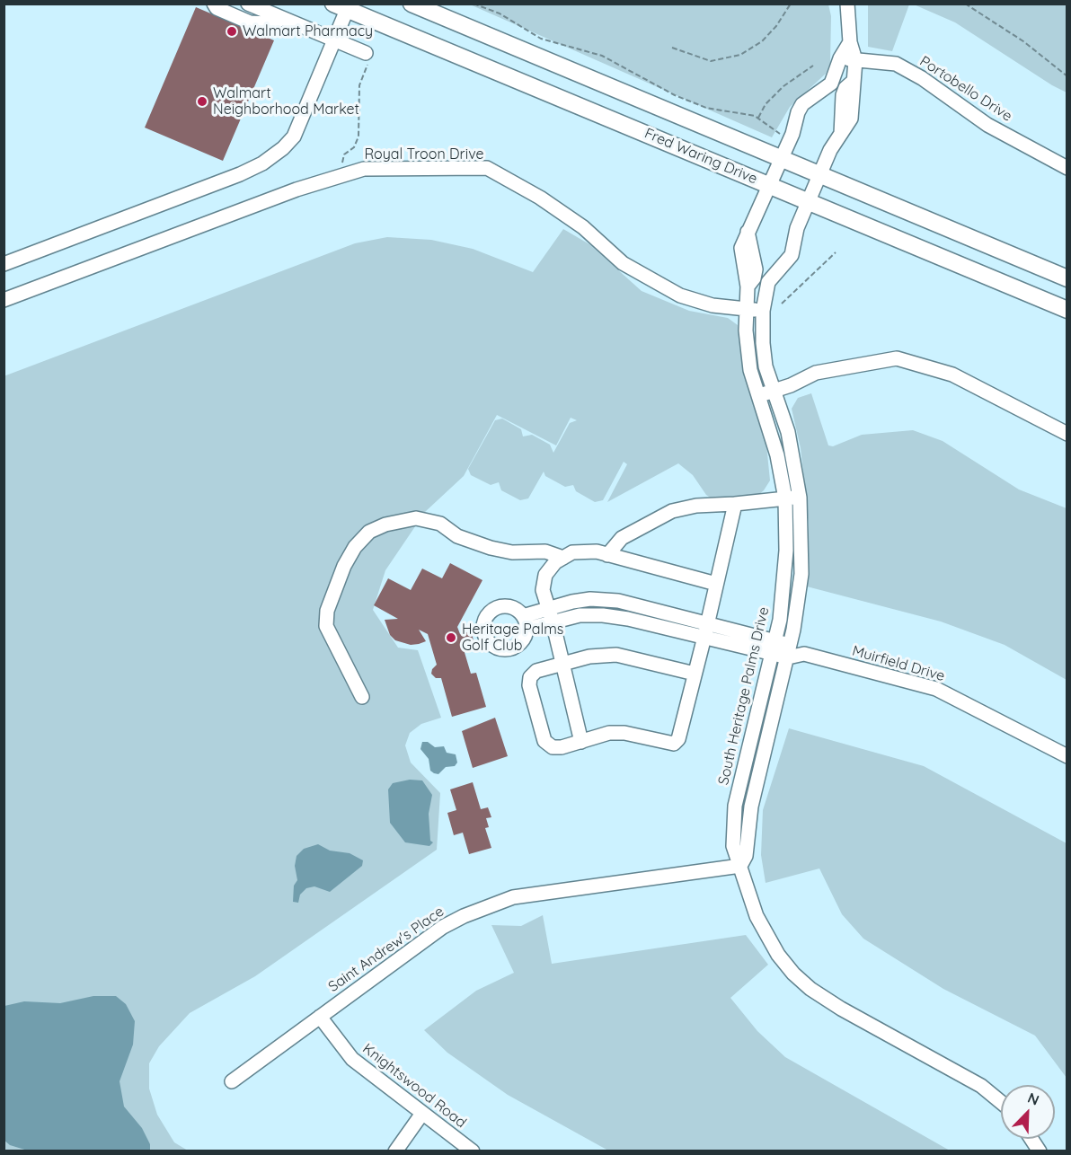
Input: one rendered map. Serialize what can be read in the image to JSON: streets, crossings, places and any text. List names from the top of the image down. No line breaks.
{"streets":{"main road":["Fred Waring Drive"],"street":["Portobello Drive","Royal Troon Drive","Muirfield Drive","South Heritage Palms Drive","Saint Andrew's Place","Knightswood Road"]},"crossings":[["Royal Troon Drive","South Heritage Palms Drive"],["Fred Waring Drive","South Heritage Palms Drive"],["South Heritage Palms Drive","Saint Andrew's Place"],["Saint Andrew's Place","Knightswood Road"]],"places":["Walmart Pharmacy","Walmart Neighborhood Market","Heritage Palms Golf Club"],"north":"top right"}
